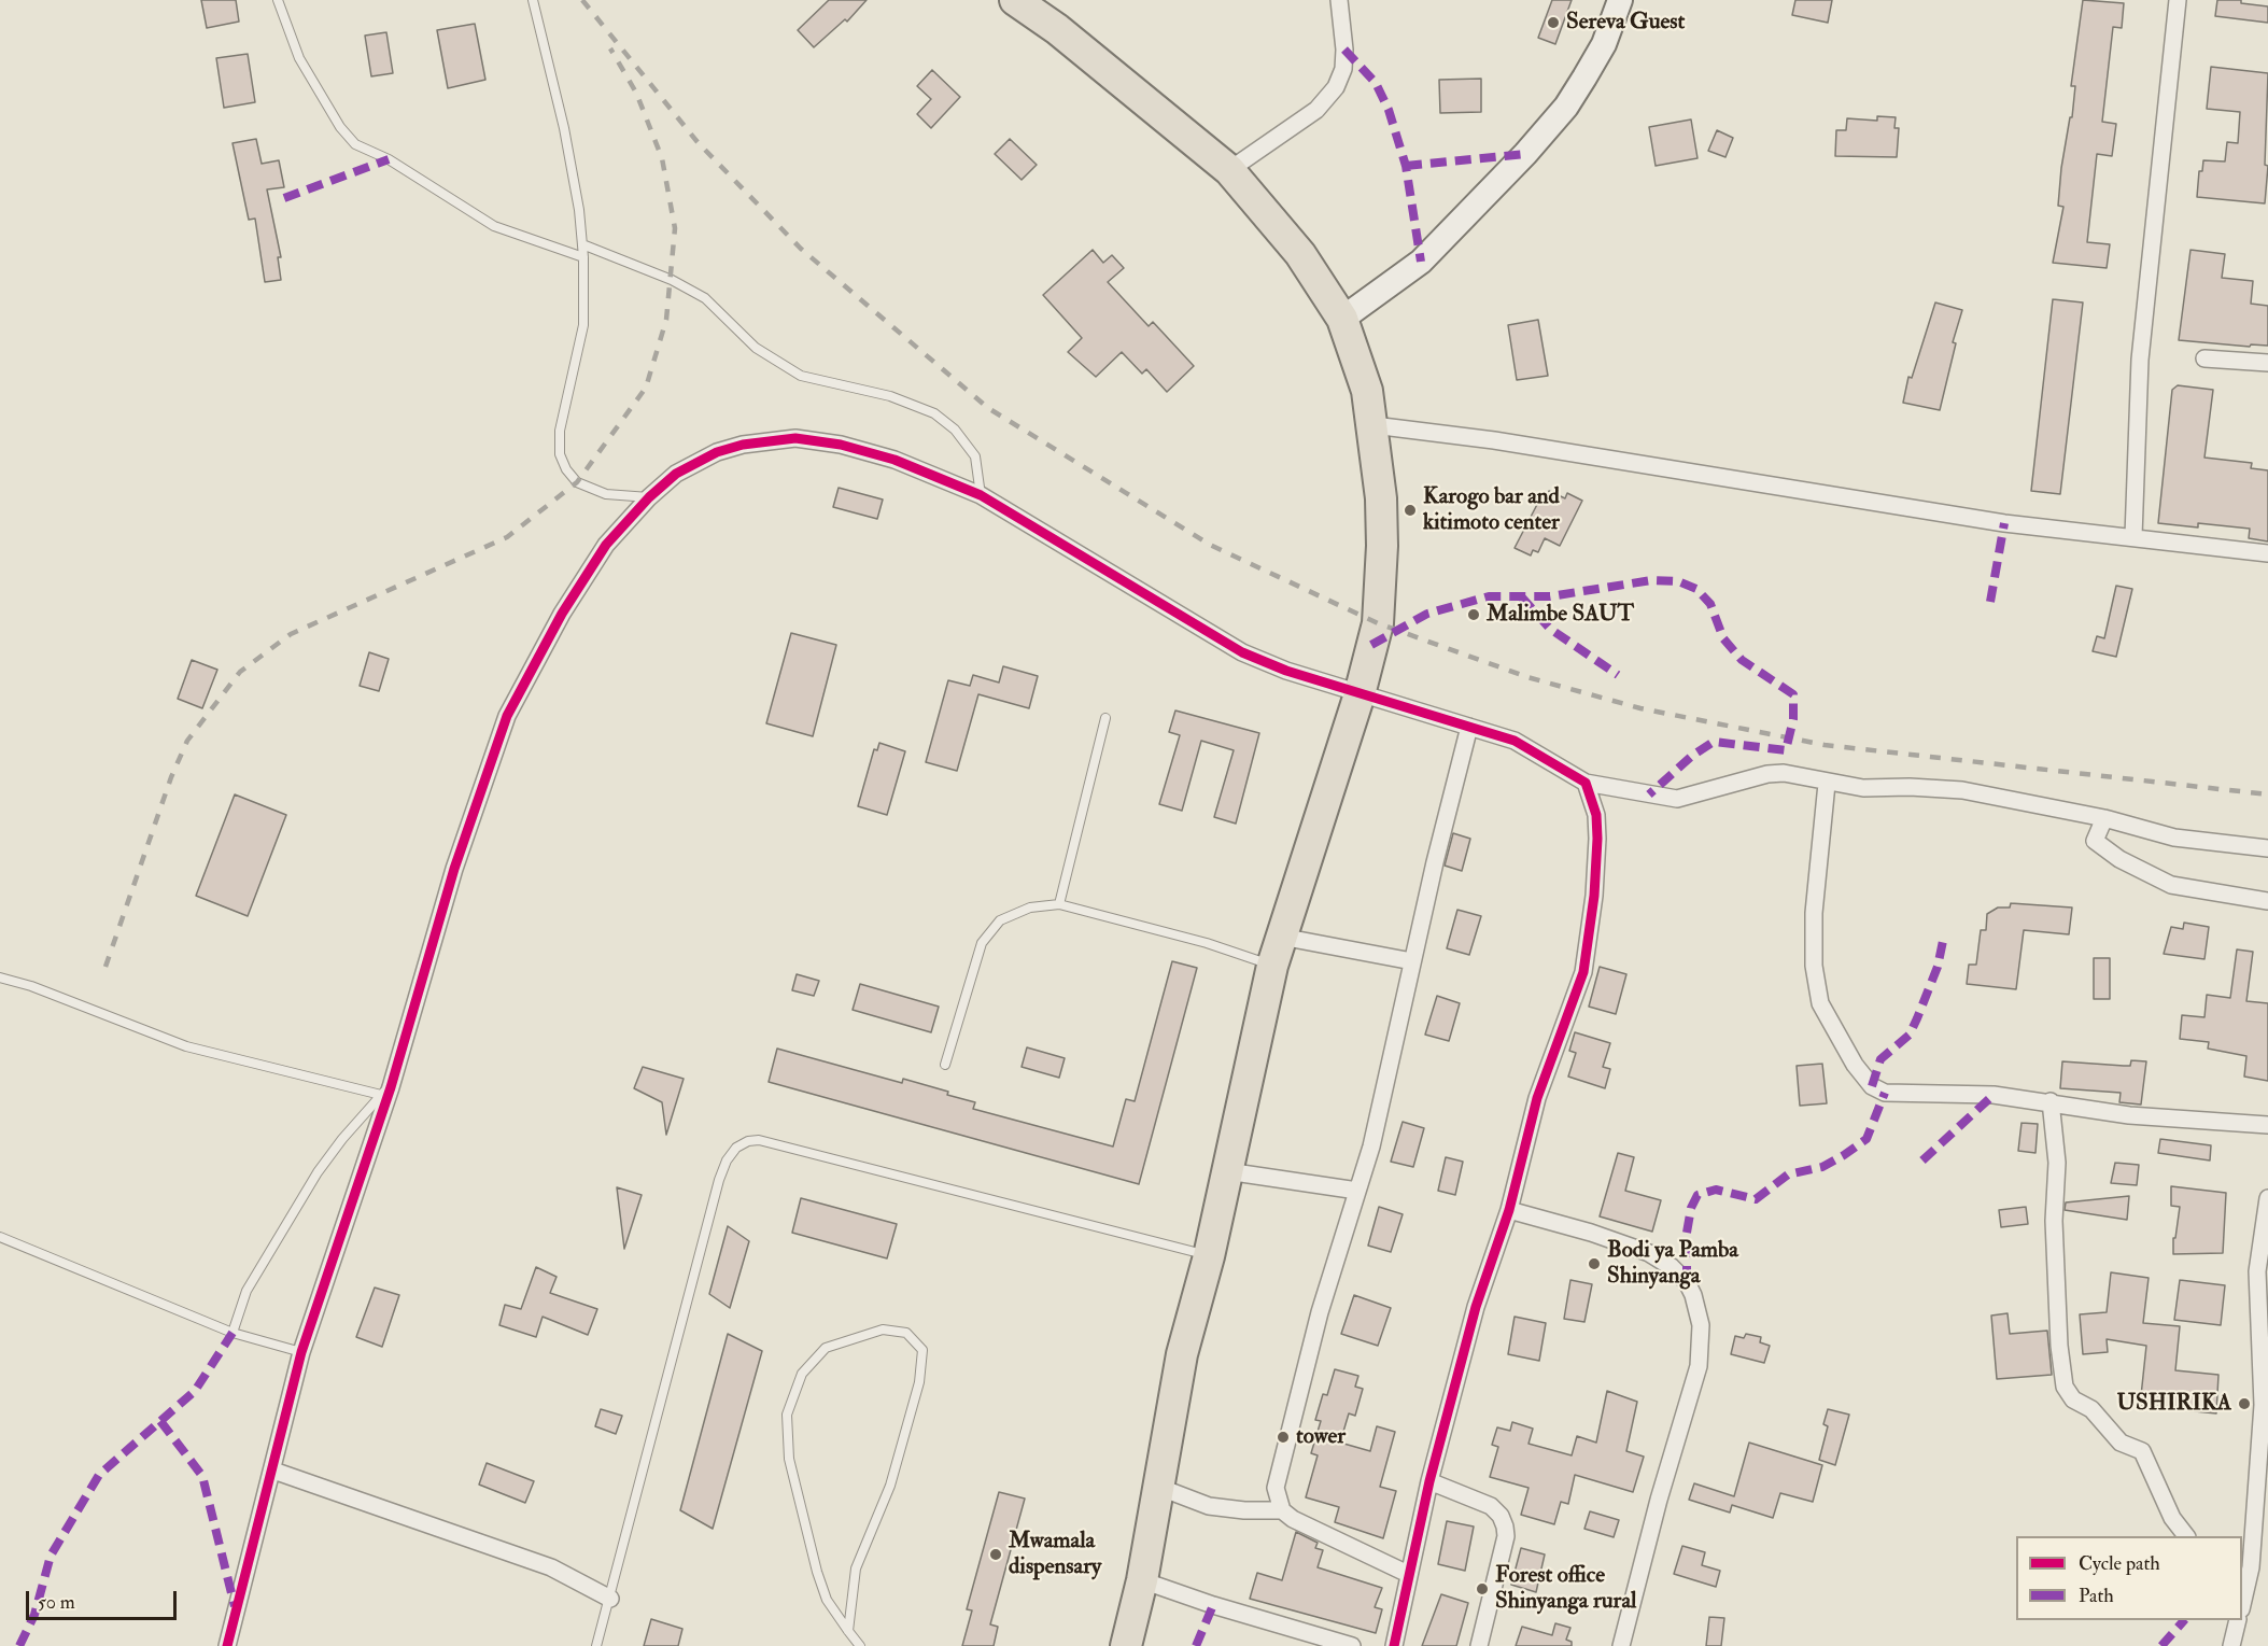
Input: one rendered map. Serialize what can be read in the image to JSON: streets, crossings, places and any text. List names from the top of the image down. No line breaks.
{"places":["Sereva Guest","Karogo bar and kitimoto center","Malimbe SAUT","Bodi ya Pamba Shinyanga","USHIRIKA","tower","Mwamala dispensary","Forest office Shinyanga rural"],"legend":["Cycle path","Path"],"scale_bar":"50 m"}
